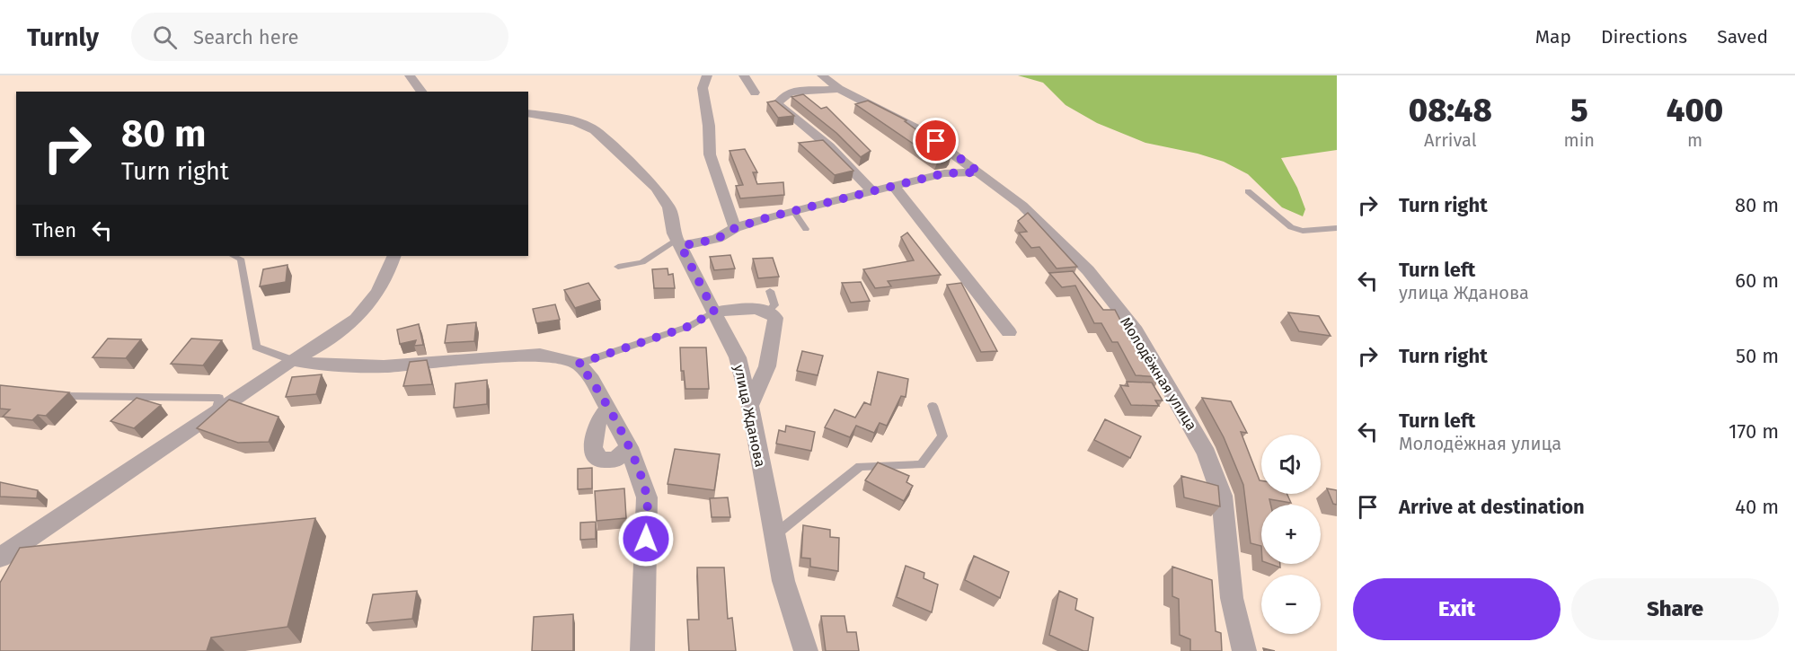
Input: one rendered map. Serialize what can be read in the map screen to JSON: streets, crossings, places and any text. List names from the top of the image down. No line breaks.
{"streets":{"street":["Молодёжная улица","улица Жданова"]},"page":{"header":"Turnly","search":"Search here","nav":["Map","Directions","Saved"],"eta":["08:48","Arrival","5","min","400","m"],"turn":["80 m","Turn right"],"list":[{"name":"Turn right","value":"80 m"},{"name":"Turn left","note":"улица Жданова","value":"60 m"},{"name":"Turn right","value":"50 m"},{"name":"Turn left","note":"Молодёжная улица","value":"170 m"},{"name":"Arrive at destination","value":"40 m"}],"then":"Then","map_buttons":["+","−"],"buttons":["Exit","Share"]}}
